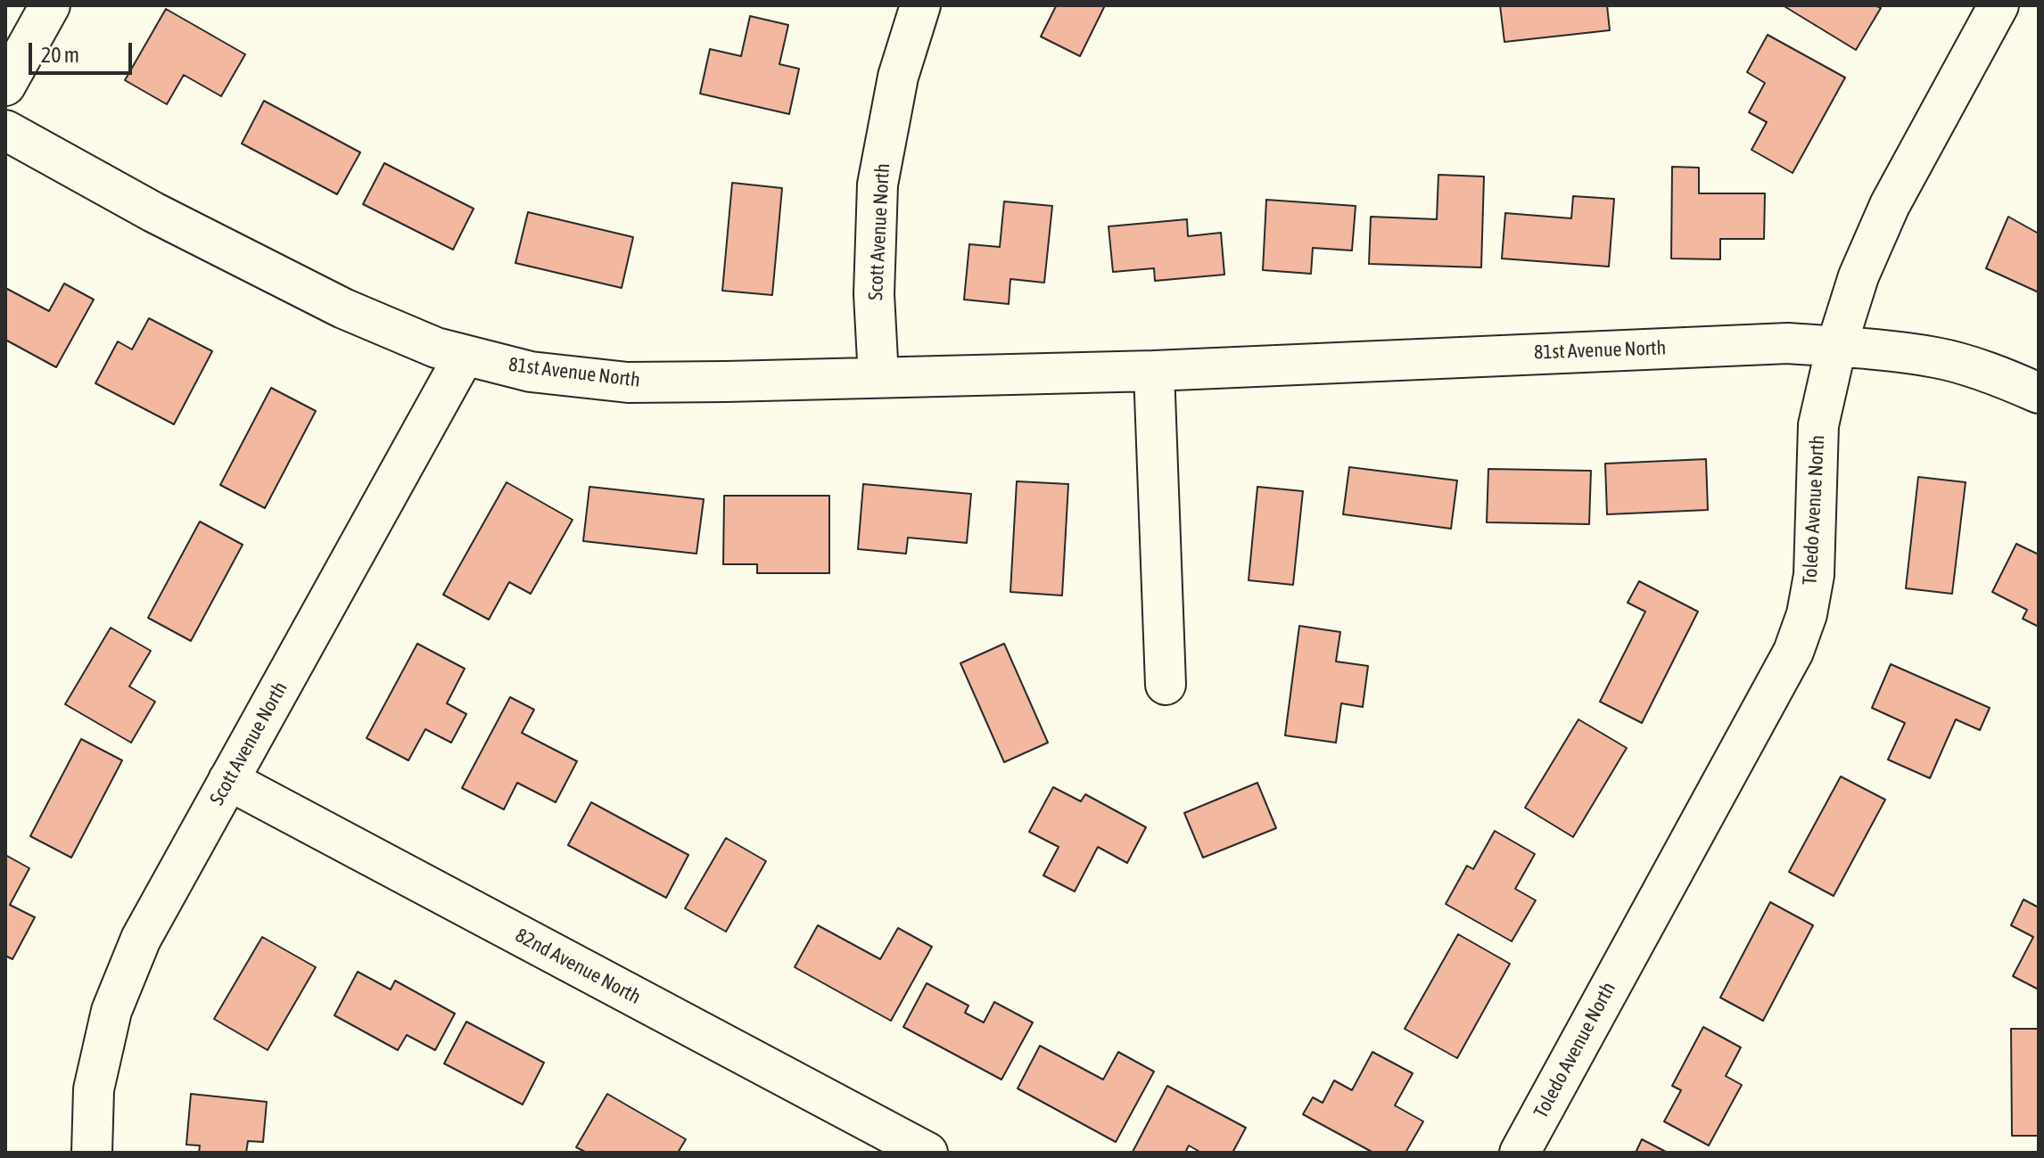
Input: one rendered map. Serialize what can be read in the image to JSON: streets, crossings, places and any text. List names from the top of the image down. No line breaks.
{"streets":{"street":["Scott Avenue North","81st Avenue North","Toledo Avenue North","82nd Avenue North"]},"crossings":[["Scott Avenue North","81st Avenue North"],["Scott Avenue North","82nd Avenue North"],["81st Avenue North","Toledo Avenue North"]],"scale_bar":"20 m"}
